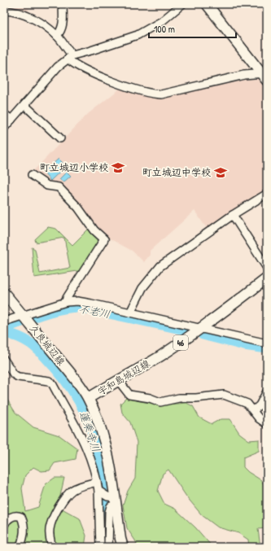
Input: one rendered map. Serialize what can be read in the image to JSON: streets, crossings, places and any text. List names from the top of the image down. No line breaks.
{"streets":{"main road":["46","久良城辺線","宇和島城辺線"]},"crossings":[["久良城辺線","宇和島城辺線"]],"water":["不老川","蓮乗寺川"],"places":{"school or university":["町立城辺小学校","町立城辺中学校"]},"scale_bar":"100 m"}
